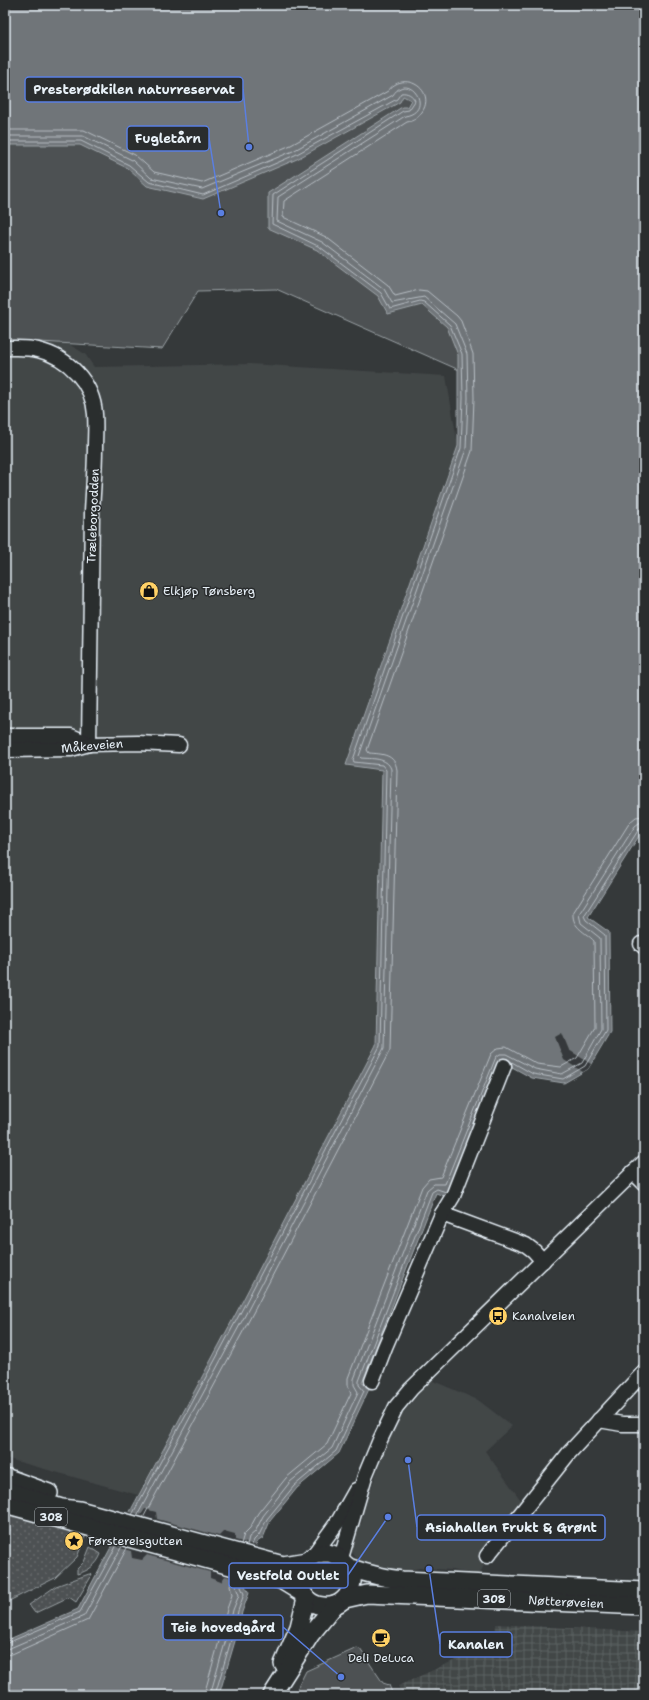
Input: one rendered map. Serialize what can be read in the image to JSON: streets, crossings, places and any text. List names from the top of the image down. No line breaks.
{"streets":{"main road":["308","Nøtterøveien"],"street":["Træleborgodden","Måkeveien"]},"crossings":[["Træleborgodden","Måkeveien"],["308","Nøtterøveien"]],"places":{"other":["Presterødkilen naturreservat","Fugletårn","Asiahallen Frukt & Grønt","Vestfold Outlet","Kanalen","Teie hovedgård"],"shop":["Elkjøp Tønsberg"],"bus stop":["Kanalveien"],"place":["Førstereisgutten"],"cafe":["Deli DeLuca"]}}
